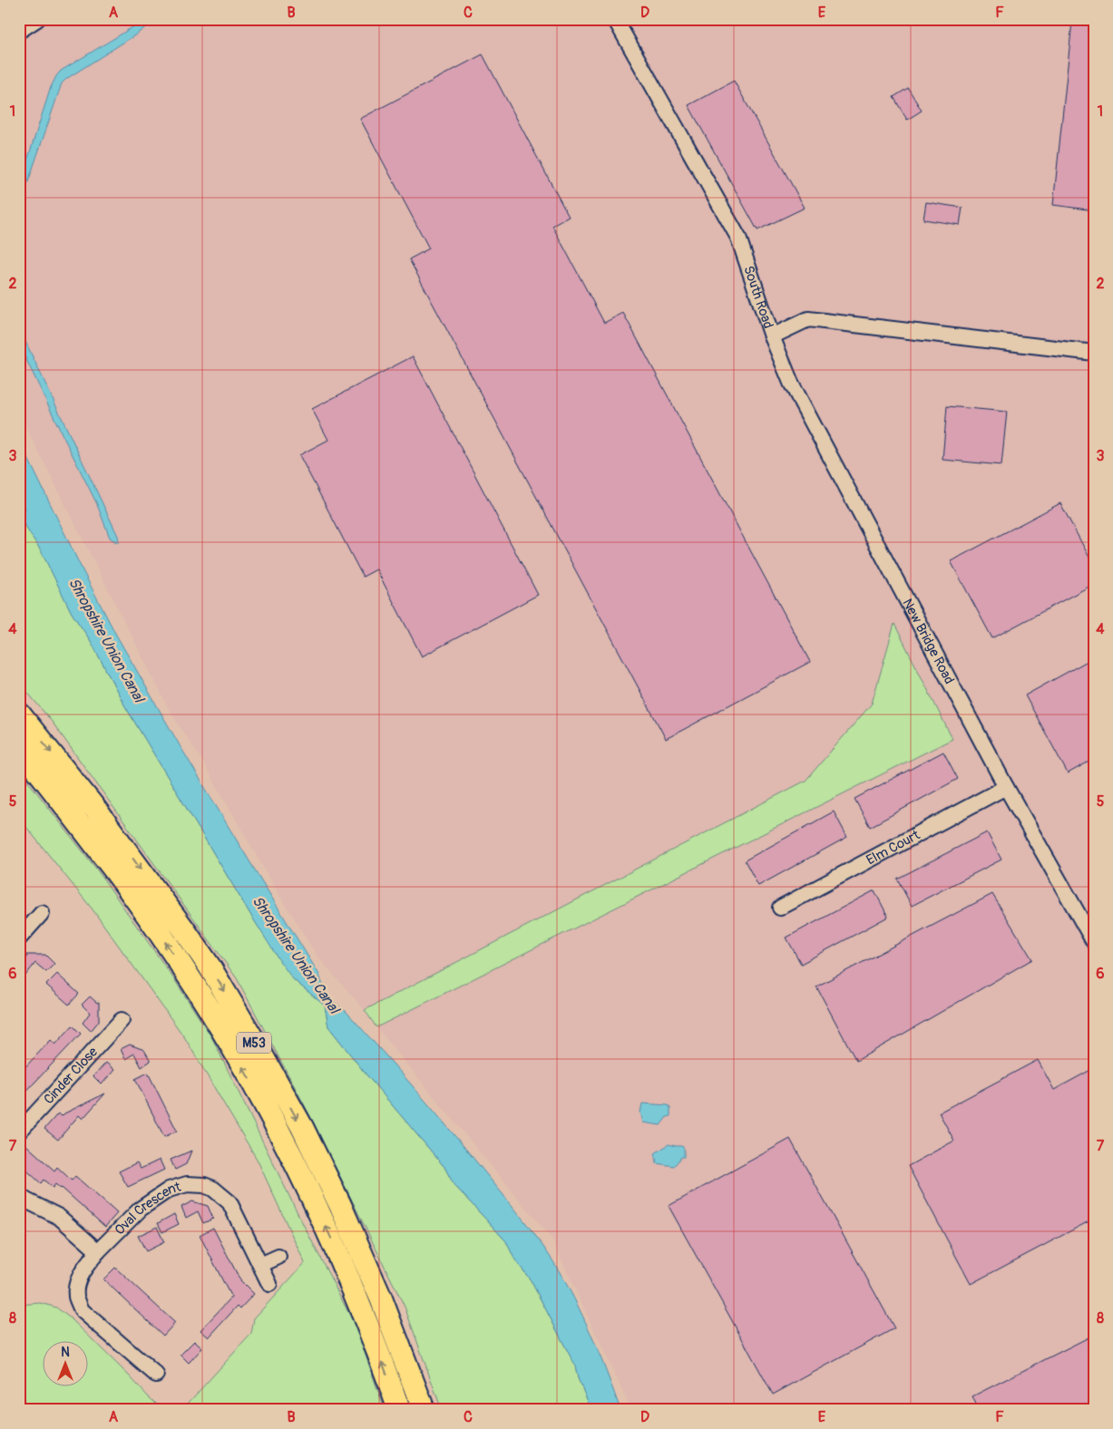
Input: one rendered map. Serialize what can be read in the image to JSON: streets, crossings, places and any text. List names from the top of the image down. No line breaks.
{"streets":{"highway":["M53"],"street":["South Road","New Bridge Road","Elm Court","Cinder Close","Oval Crescent"]},"crossings":[["South Road","New Bridge Road"],["New Bridge Road","Elm Court"]],"water":["Shropshire Union Canal"],"north":"top","grid":{"columns":["A","B","C","D","E","F"],"rows":["1","2","3","4","5","6","7","8"]}}
